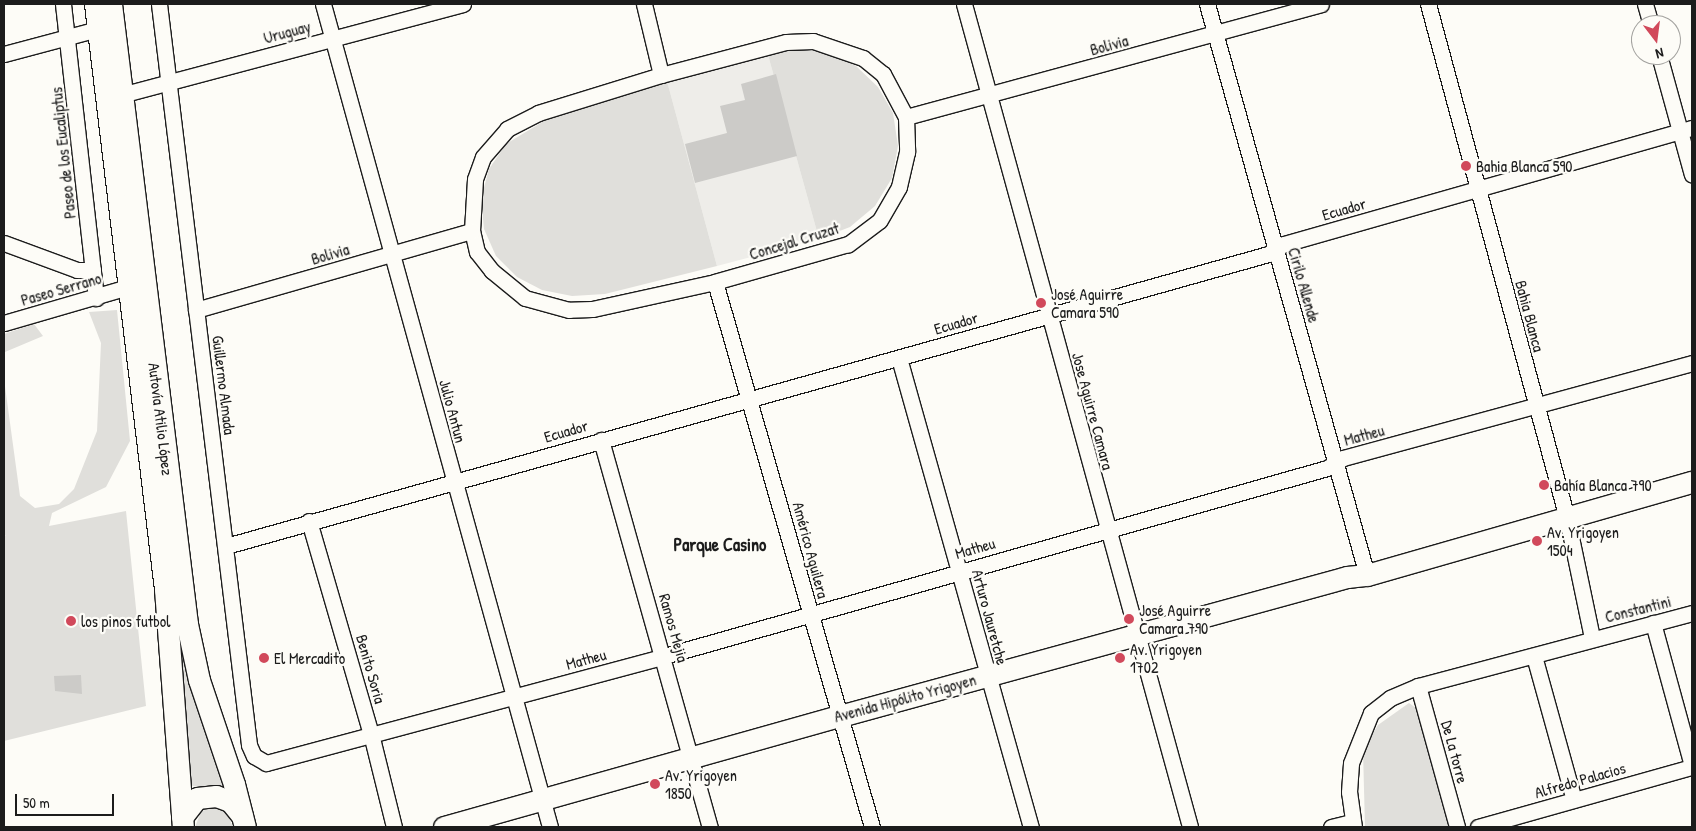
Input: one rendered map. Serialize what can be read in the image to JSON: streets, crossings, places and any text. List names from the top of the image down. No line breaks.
{"streets":{"main road":["Autovía Atilio López","Avenida Hipólito Yrigoyen"],"street":["Uruguay","Bolivia","Paseo de los Eucaliptus","Ecuador","Concejal Cruzat","Cirilo Allende","Paseo Serrano","Bahia Blanca","Guillermo Almada","Julio Antun","Jose Aguirre Camara","Matheu","Américo Aguilera","Constantini","Arturo Jauretche","Ramos Mejia","Benito Soria","De La torre","Alfredo Palacios"]},"crossings":[["Uruguay","Guillermo Almada"],["Uruguay","Julio Antun"],["Uruguay","Autovía Atilio López"],["Bolivia","Concejal Cruzat"],["Bolivia","Cirilo Allende"],["Bolivia","Guillermo Almada"],["Bolivia","Julio Antun"],["Bolivia","Jose Aguirre Camara"],["Paseo de los Eucaliptus","Paseo Serrano"],["Ecuador","Cirilo Allende"],["Ecuador","Bahia Blanca"],["Ecuador","Guillermo Almada"],["Ecuador","Julio Antun"],["Ecuador","Jose Aguirre Camara"],["Ecuador","Américo Aguilera"],["Ecuador","Arturo Jauretche"],["Ecuador","Ramos Mejia"],["Ecuador","Benito Soria"],["Concejal Cruzat","Américo Aguilera"],["Cirilo Allende","Matheu"],["Cirilo Allende","Avenida Hipólito Yrigoyen"],["Paseo Serrano","Autovía Atilio López"],["Bahia Blanca","Matheu"],["Bahia Blanca","Constantini"],["Bahia Blanca","Avenida Hipólito Yrigoyen"],["Guillermo Almada","Matheu"],["Julio Antun","Matheu"],["Julio Antun","Avenida Hipólito Yrigoyen"],["Jose Aguirre Camara","Matheu"],["Jose Aguirre Camara","Avenida Hipólito Yrigoyen"],["Matheu","Américo Aguilera"],["Matheu","Arturo Jauretche"],["Matheu","Ramos Mejia"],["Matheu","Benito Soria"],["Américo Aguilera","Avenida Hipólito Yrigoyen"],["Constantini","De La torre"],["Arturo Jauretche","Avenida Hipólito Yrigoyen"],["Ramos Mejia","Avenida Hipólito Yrigoyen"]],"districts":["Parque Casino"],"places":["Bahia Blanca 590","José Aguirre Camara 590","Bahía Blanca 790","Av. Yrigoyen 1504","José Aguirre Camara 790","los pinos futbol","El Mercadito","Av. Yrigoyen 1702","Av. Yrigoyen 1850"],"scale_bar":"50 m","north":"bottom"}
